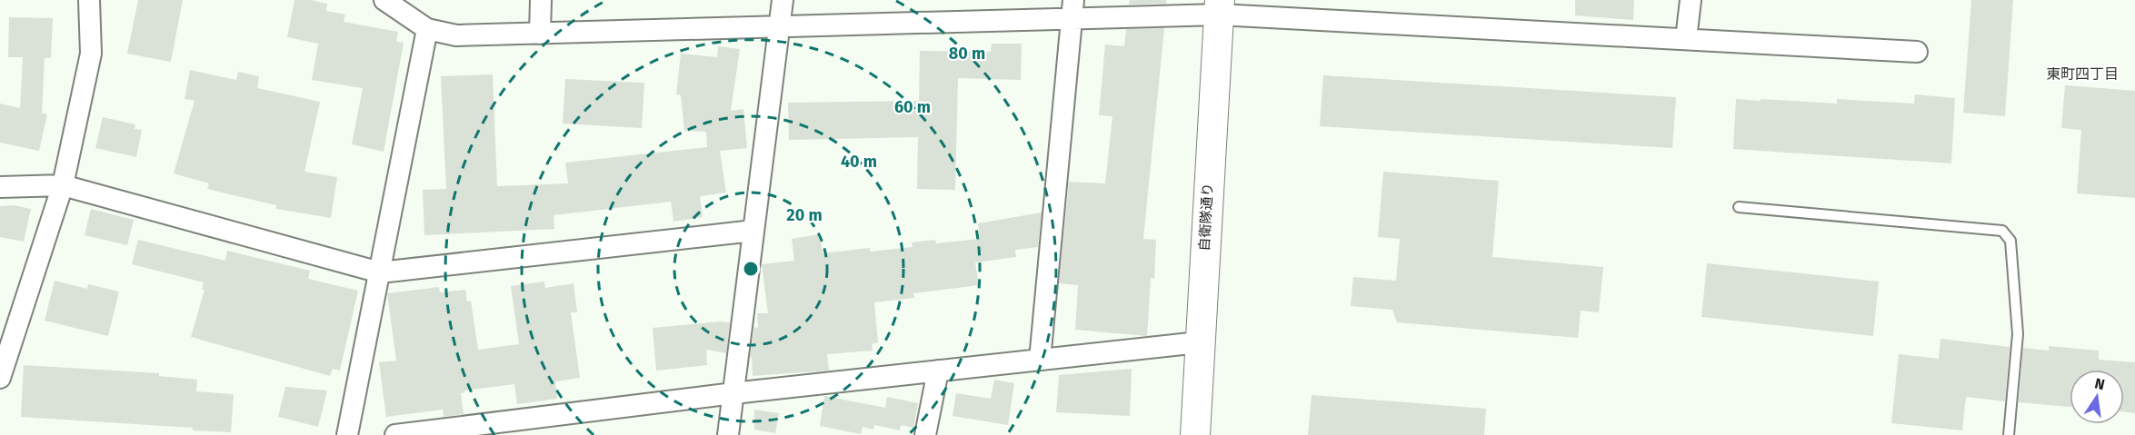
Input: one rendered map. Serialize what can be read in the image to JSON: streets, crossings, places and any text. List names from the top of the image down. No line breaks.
{"streets":{"street":["自衛隊通り"]},"districts":["東町四丁目"],"north":"top","rings":["80 m","60 m","40 m","20 m"]}
